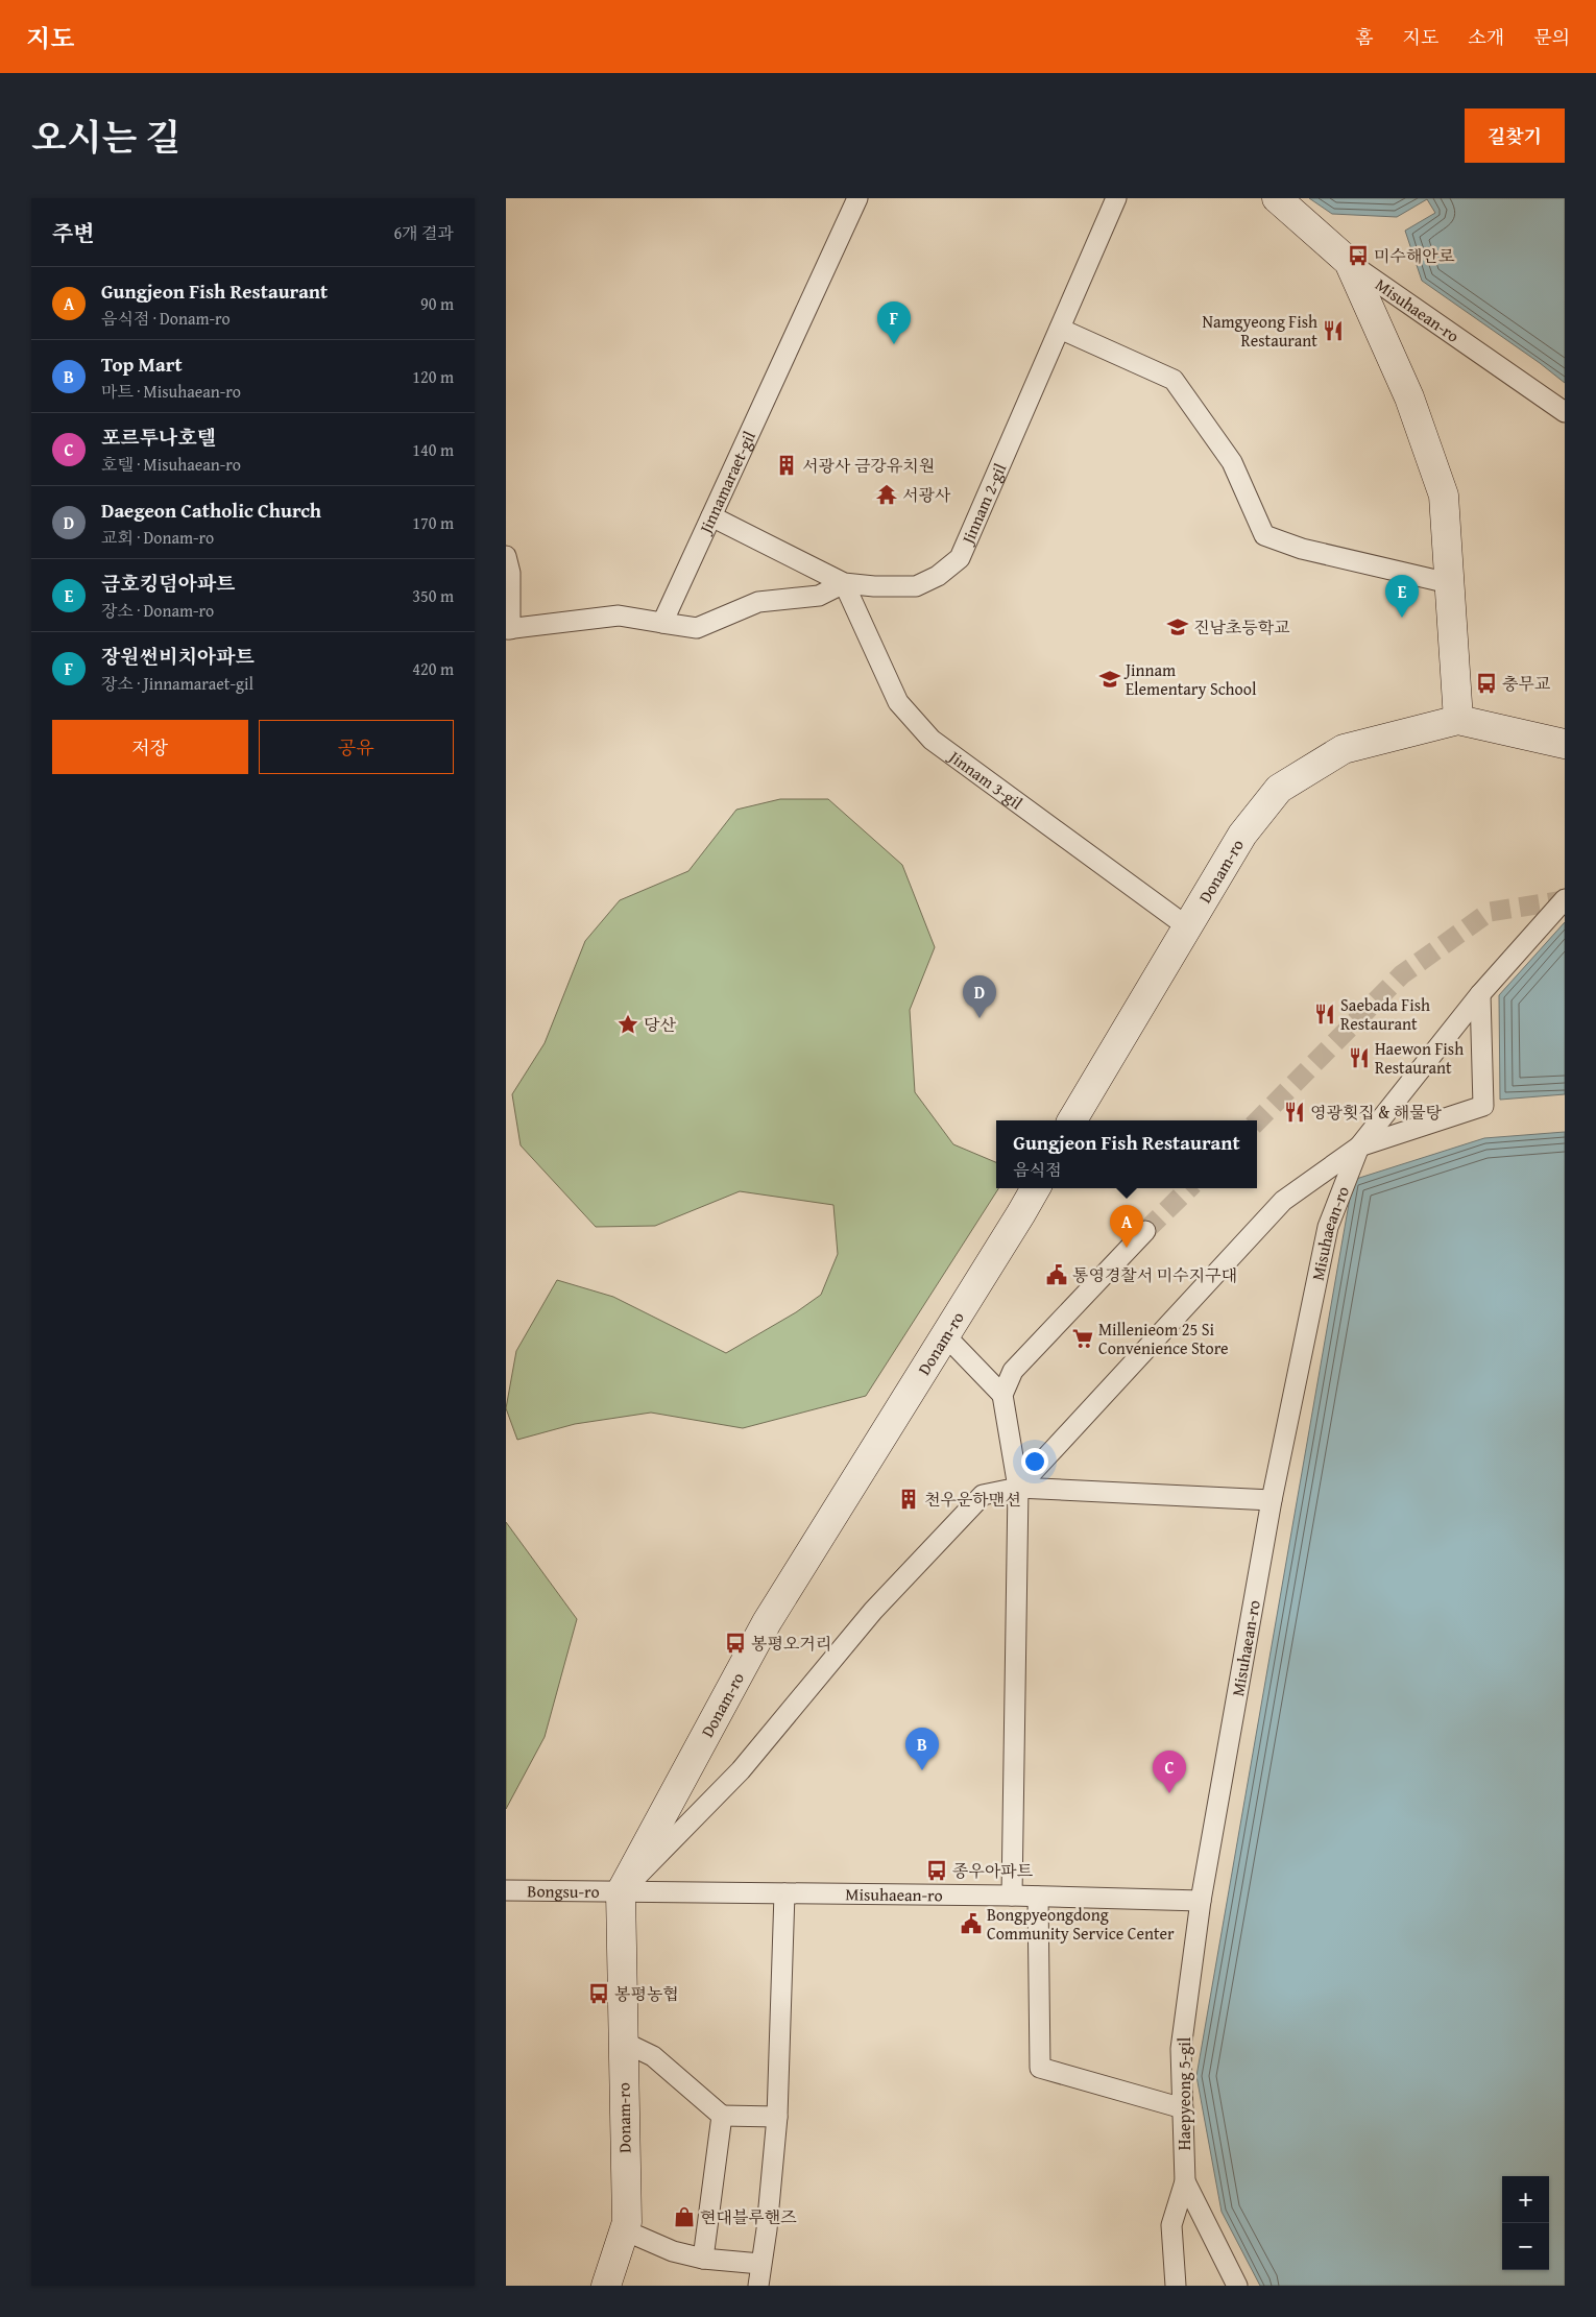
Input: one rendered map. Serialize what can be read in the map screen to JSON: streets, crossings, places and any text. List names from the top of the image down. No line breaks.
{"streets":{"main road":["Misuhaean-ro","Donam-ro"],"street":["Jinnamaraet-gil","Jinnam 2-gil","Jinnam 3-gil","Bongsu-ro","Haepyeong 5-gil"]},"crossings":[["Misuhaean-ro","Donam-ro"],["Misuhaean-ro","Bongsu-ro"],["Misuhaean-ro","Haepyeong 5-gil"],["Jinnamaraet-gil","Jinnam 2-gil"],["Jinnam 2-gil","Jinnam 3-gil"],["Jinnam 3-gil","Donam-ro"],["Donam-ro","Bongsu-ro"]],"places":{"bus stop":["미수해안로","충무교","봉평오거리","종우아파트","봉평농협"],"restaurant":["Namgyeong Fish Restaurant","Saebada Fish Restaurant","Haewon Fish Restaurant","영광횟집 & 해물탕"],"building":["서광사 금강유치원","천우운하맨션"],"temple":["서광사"],"school or university":["진남초등학교","Jinnam Elementary School"],"place":["당산"],"public building":["통영경찰서 미수지구대","Bongpyeongdong Community Service Center"],"supermarket":["Millenieom 25 Si Convenience Store"],"shop":["현대블루핸즈"]},"page":{"header":"지도","nav":["홈","지도","소개","문의"],"title":"오시는 길","buttons":["길찾기",["저장","공유"]],"heading":["주변","6개 결과"],"list":[{"mark":"A","name":"Gungjeon Fish Restaurant","note":"음식점 · Donam-ro","value":"90 m"},{"mark":"B","name":"Top Mart","note":"마트 · Misuhaean-ro","value":"120 m"},{"mark":"C","name":"포르투나호텔","note":"호텔 · Misuhaean-ro","value":"140 m"},{"mark":"D","name":"Daegeon Catholic Church","note":"교회 · Donam-ro","value":"170 m"},{"mark":"E","name":"금호킹덤아파트","note":"장소 · Donam-ro","value":"350 m"},{"mark":"F","name":"장원썬비치아파트","note":"장소 · Jinnamaraet-gil","value":"420 m"}],"pins":["F","E","D","A","B","C"],"popup":["Gungjeon Fish Restaurant","음식점"],"map_buttons":["+","−"]}}
